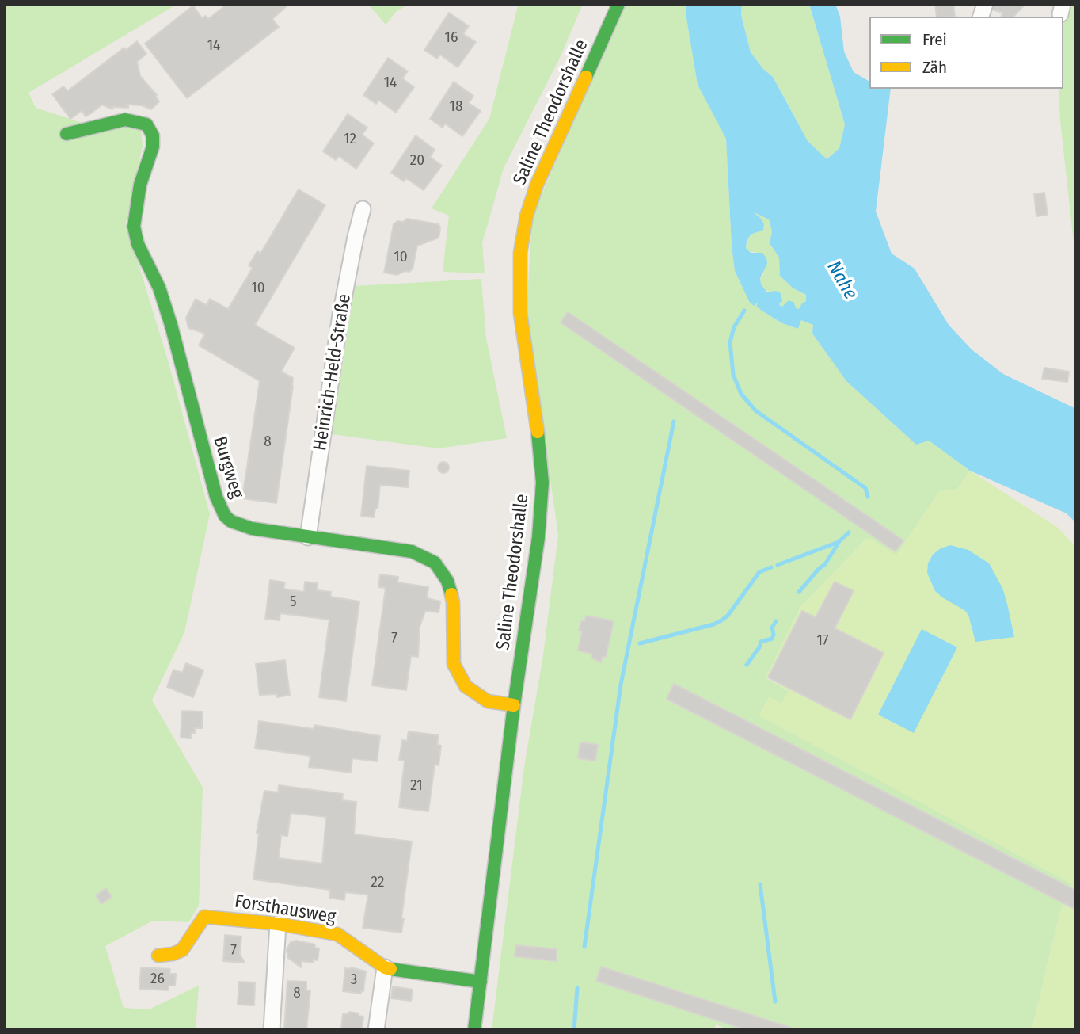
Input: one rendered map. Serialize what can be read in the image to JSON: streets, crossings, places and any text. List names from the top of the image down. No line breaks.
{"streets":{"street":["Saline Theodorshalle","Heinrich-Held-Straße","Burgweg","Forsthausweg"]},"crossings":[["Saline Theodorshalle","Burgweg"],["Saline Theodorshalle","Forsthausweg"],["Heinrich-Held-Straße","Burgweg"]],"water":["Nahe"],"house_numbers":["16","14","14","18","12","20","10","10","8","5","7","17","21","22","7","26","3","8"],"legend":["Frei","Zäh"]}
